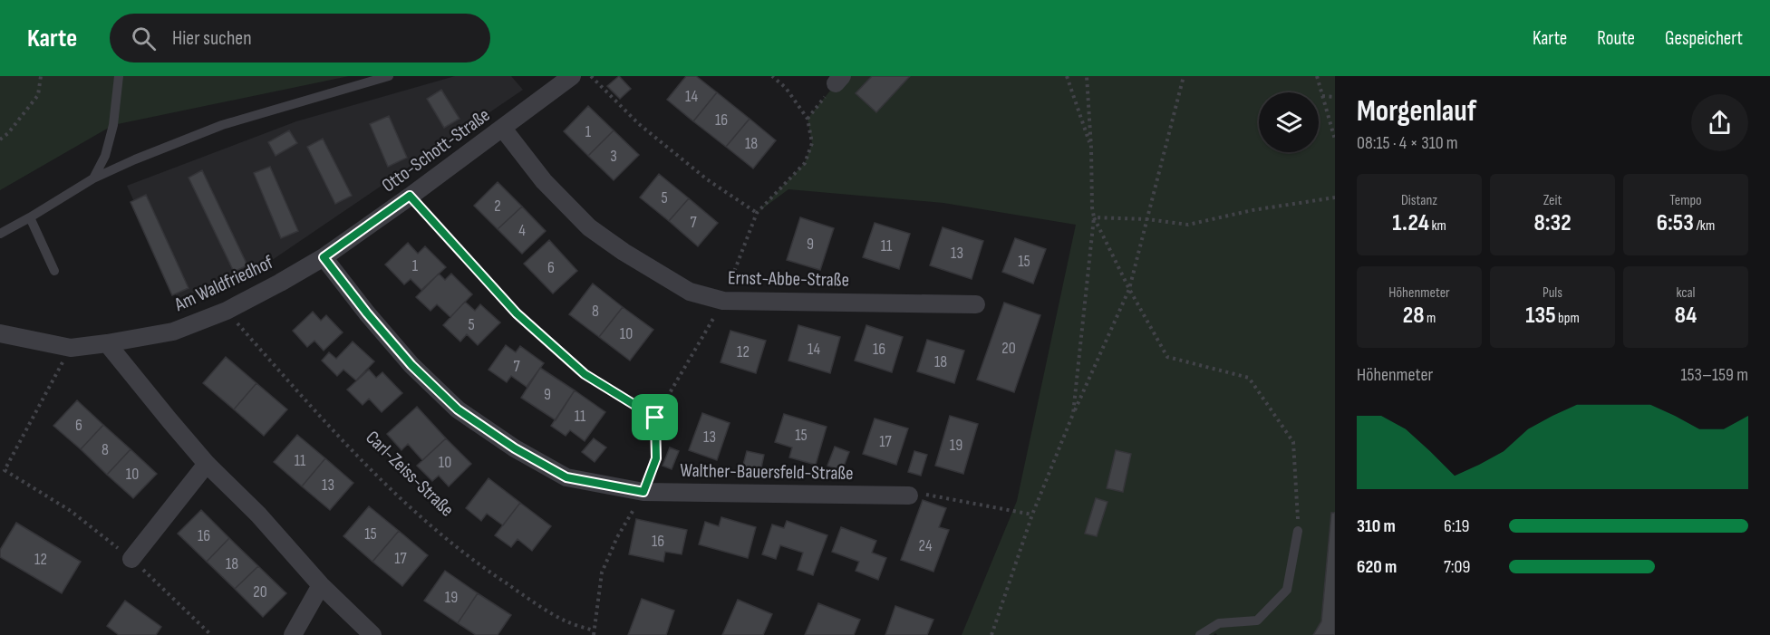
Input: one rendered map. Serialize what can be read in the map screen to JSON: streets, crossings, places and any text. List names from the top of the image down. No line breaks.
{"streets":{"street":["Otto-Schott-Straße","Ernst-Abbe-Straße","Am Waldfriedhof","Walther-Bauersfeld-Straße"],"path":["Carl-Zeiss-Straße"]},"crossings":[["Otto-Schott-Straße","Ernst-Abbe-Straße"],["Otto-Schott-Straße","Am Waldfriedhof"],["Otto-Schott-Straße","Walther-Bauersfeld-Straße"],["Am Waldfriedhof","Walther-Bauersfeld-Straße"],["Am Waldfriedhof","Carl-Zeiss-Straße"]],"house_numbers":["14","16","1","18","3","5","2","7","4","9","11","13","15","1","6","8","5","10","20","14","16","12","18","7","9","11","6","15","13","17","19","8","11","10","10","13","15","16","16","24","17","12","18","20","19"],"page":{"header":"Karte","search":"Hier suchen","nav":["Karte","Route","Gespeichert"],"heading":["Morgenlauf","08:15 · 4 × 310 m"],"stats":[["Distanz","1.24 km"],["Zeit","8:32"],["Tempo","6:53 /km"],["Höhenmeter","28 m"],["Puls","135 bpm"],["kcal","84"]],"chart":["Höhenmeter","153–159 m"],"list":[{"name":"310 m","note":"6:19"},{"name":"620 m","note":"7:09"}]}}
